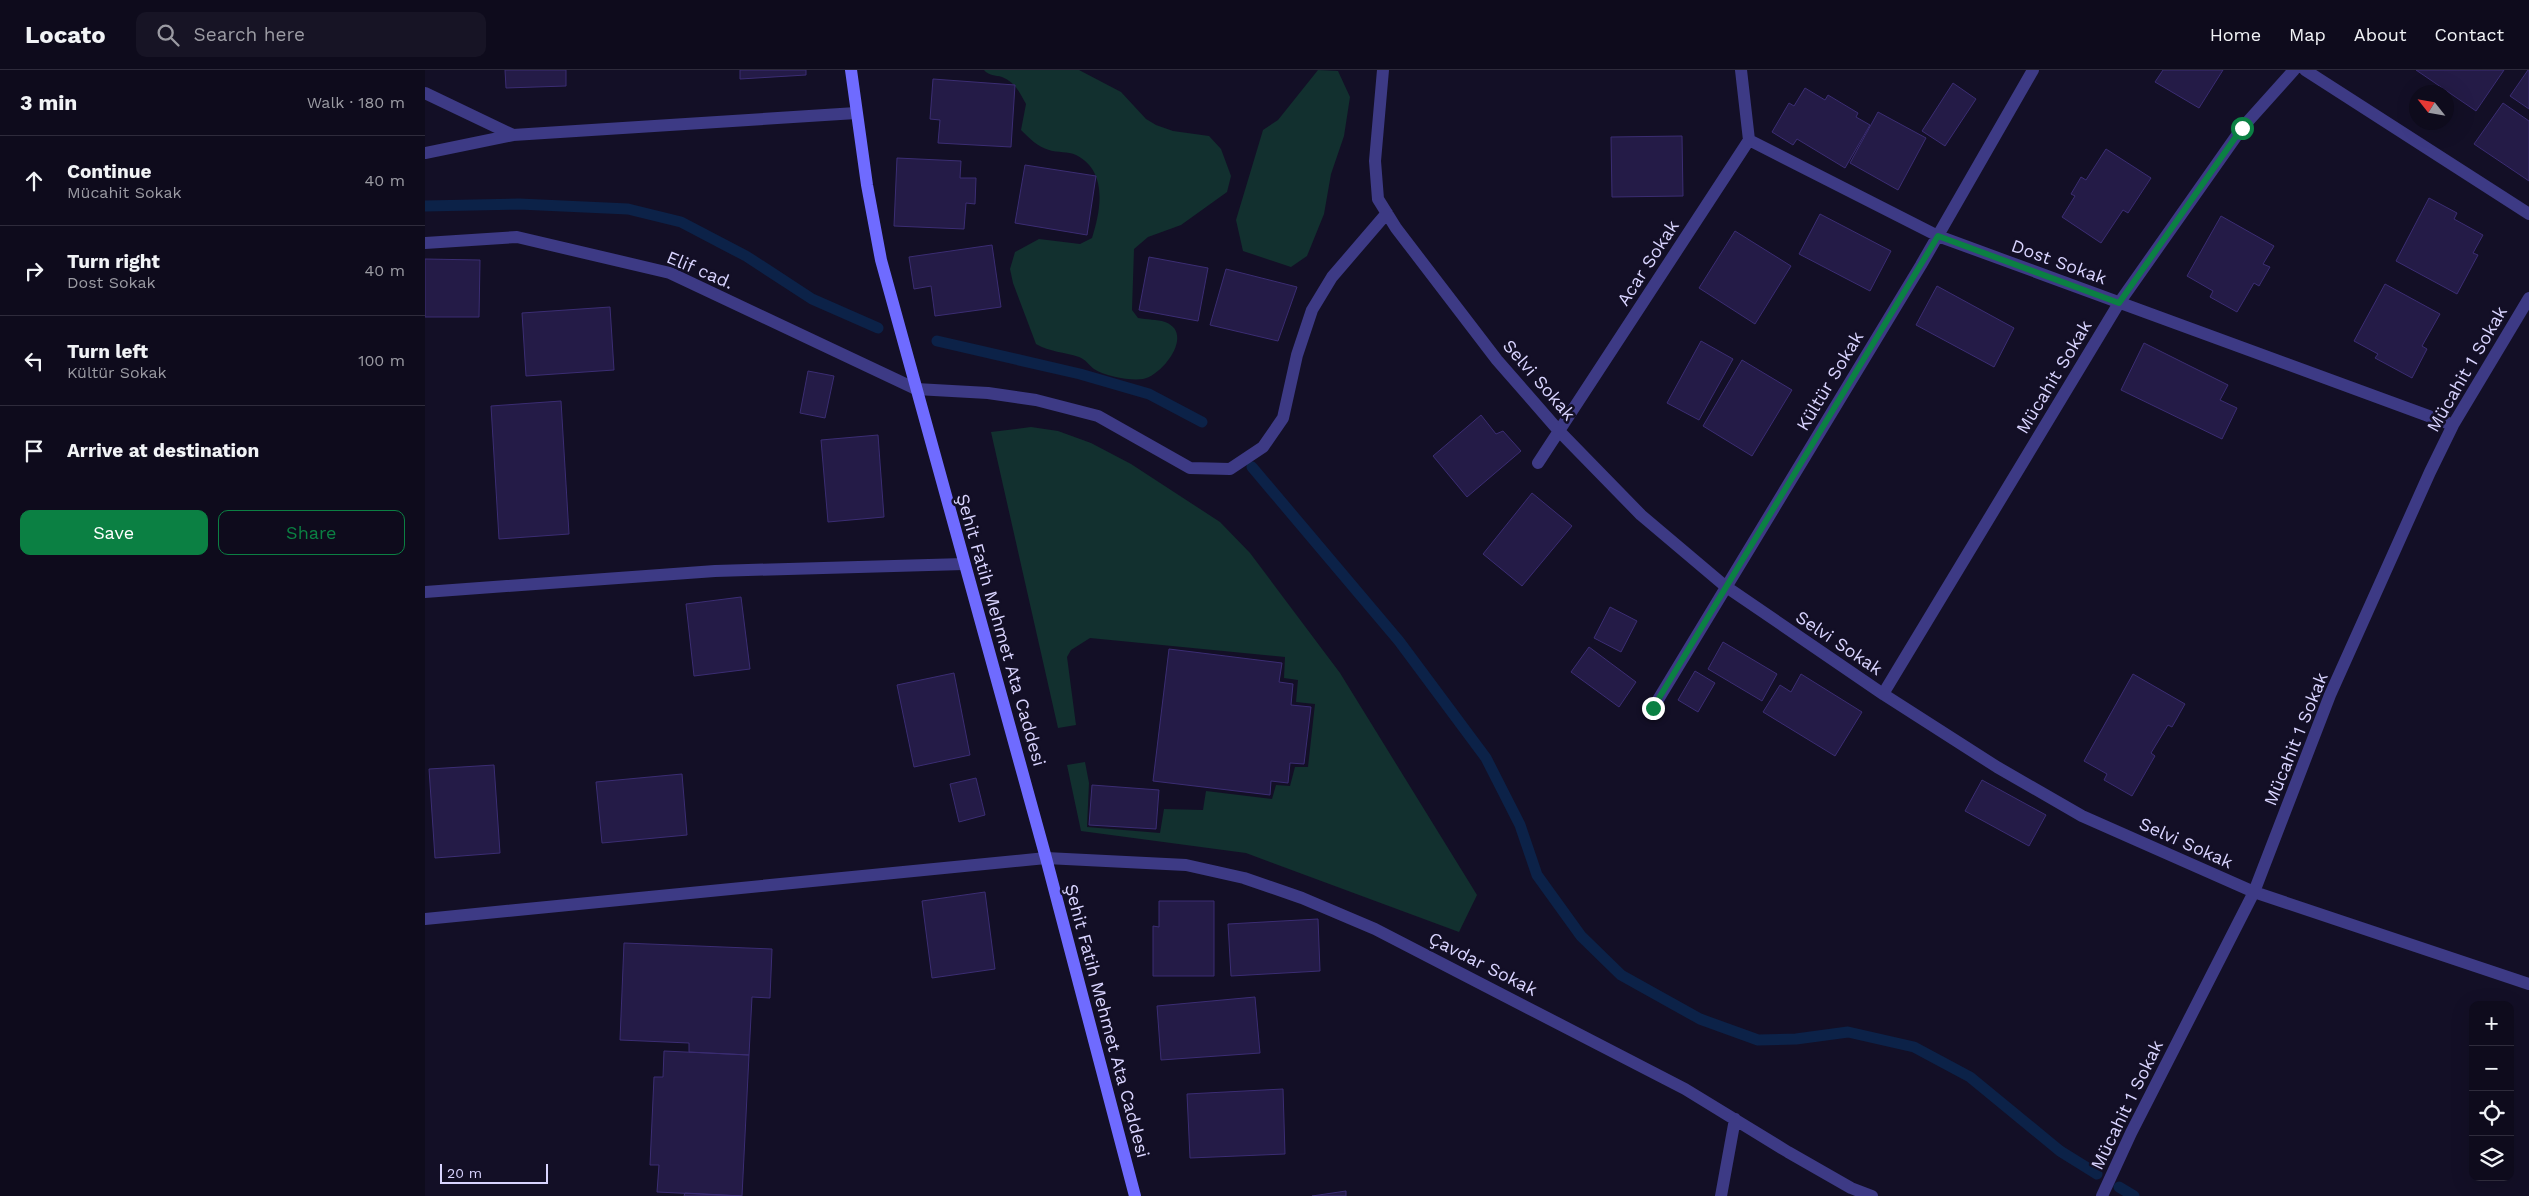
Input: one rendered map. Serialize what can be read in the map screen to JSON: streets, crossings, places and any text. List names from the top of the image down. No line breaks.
{"streets":{"main road":["Şehit Fatih Mehmet Ata Caddesi"],"street":["Dost Sokak","Acar Sokak","Elif cad.","Mücahit 1 Sokak","Mücahit Sokak","Selvi Sokak","Kültür Sokak","Çavdar Sokak"]},"crossings":[["Dost Sokak","Acar Sokak"],["Dost Sokak","Mücahit 1 Sokak"],["Dost Sokak","Mücahit Sokak"],["Dost Sokak","Kültür Sokak"],["Acar Sokak","Selvi Sokak"],["Elif cad.","Şehit Fatih Mehmet Ata Caddesi"],["Mücahit 1 Sokak","Selvi Sokak"],["Mücahit Sokak","Selvi Sokak"],["Selvi Sokak","Kültür Sokak"],["Şehit Fatih Mehmet Ata Caddesi","Çavdar Sokak"]],"scale_bar":"20 m","north":"top left","page":{"header":"Locato","search":"Search here","nav":["Home","Map","About","Contact"],"heading":["3 min","Walk · 180 m"],"list":[["Continue","Mücahit Sokak","40 m"],["Turn right","Dost Sokak","40 m"],["Turn left","Kültür Sokak","100 m"],"Arrive at destination"],"buttons":["Save","Share"],"map_buttons":["+","−"],"scale":"20 m"}}
